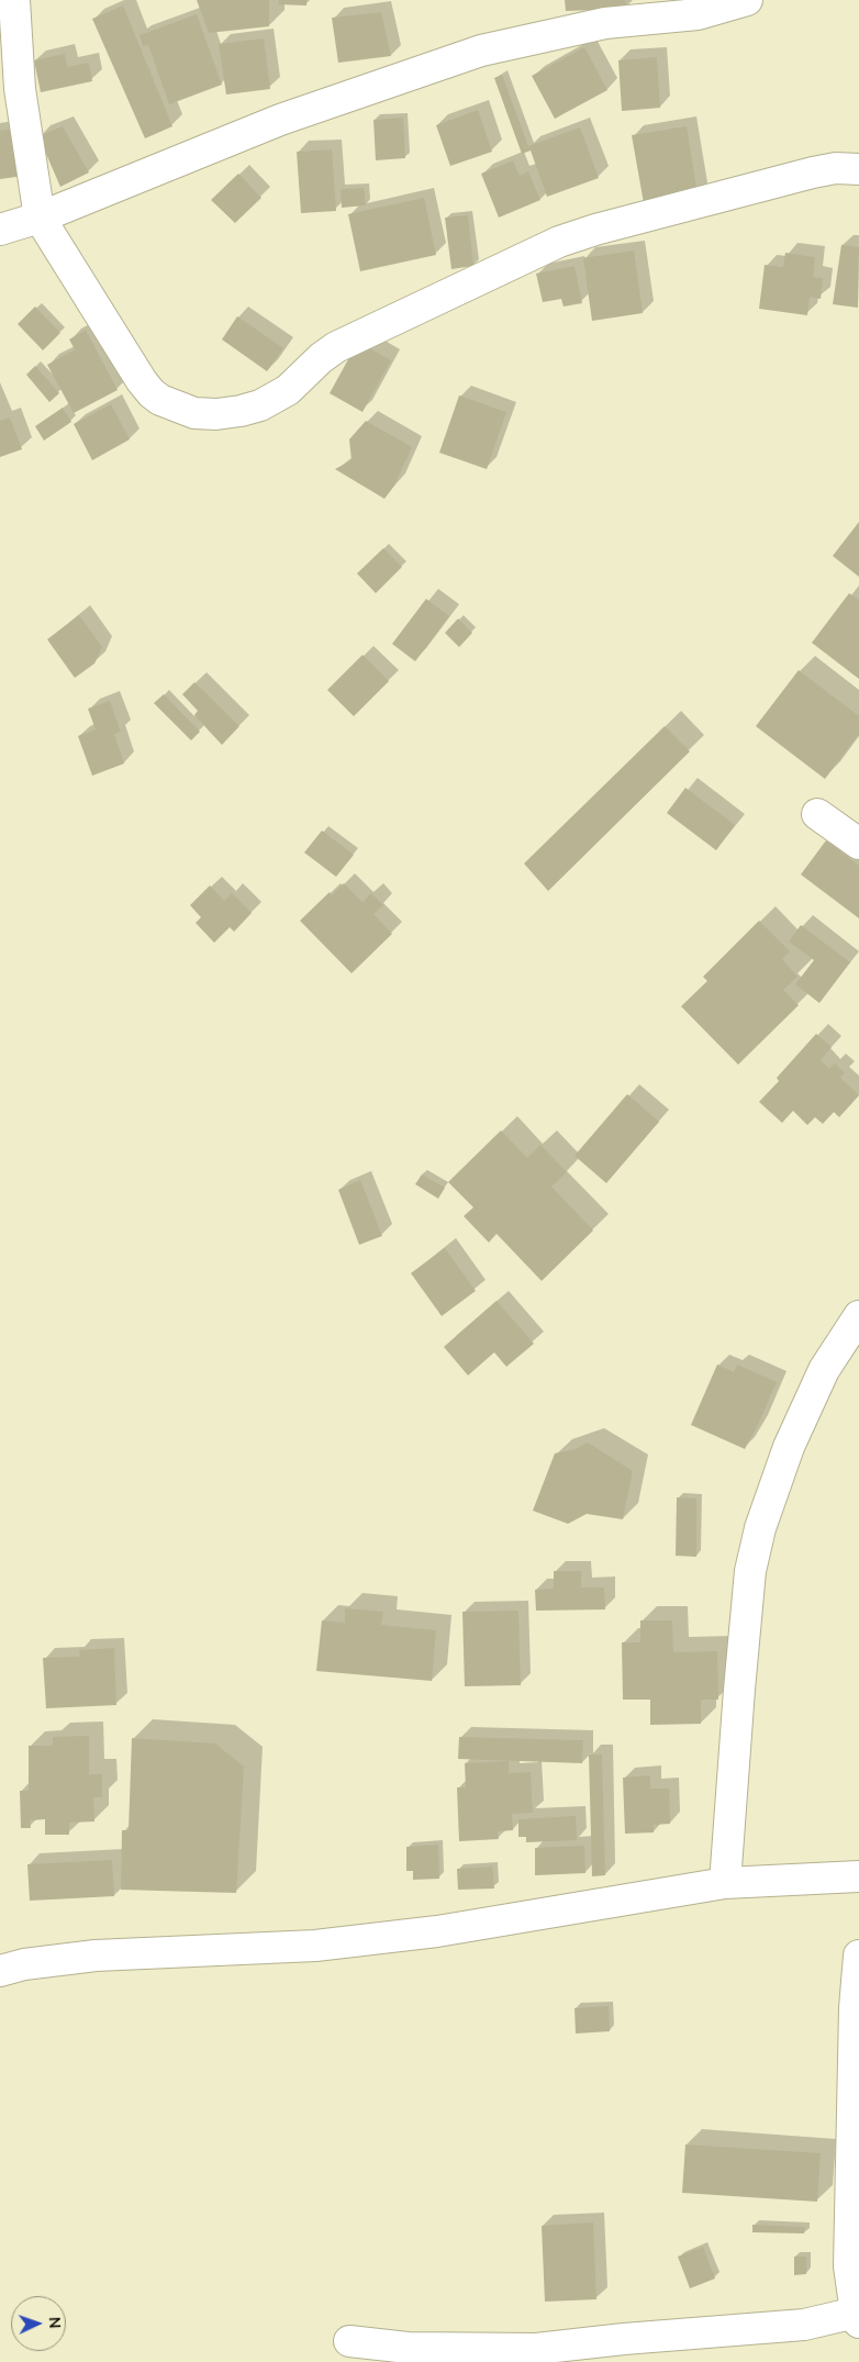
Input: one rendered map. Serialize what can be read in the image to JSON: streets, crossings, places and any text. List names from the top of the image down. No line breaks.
{"north":"right"}
